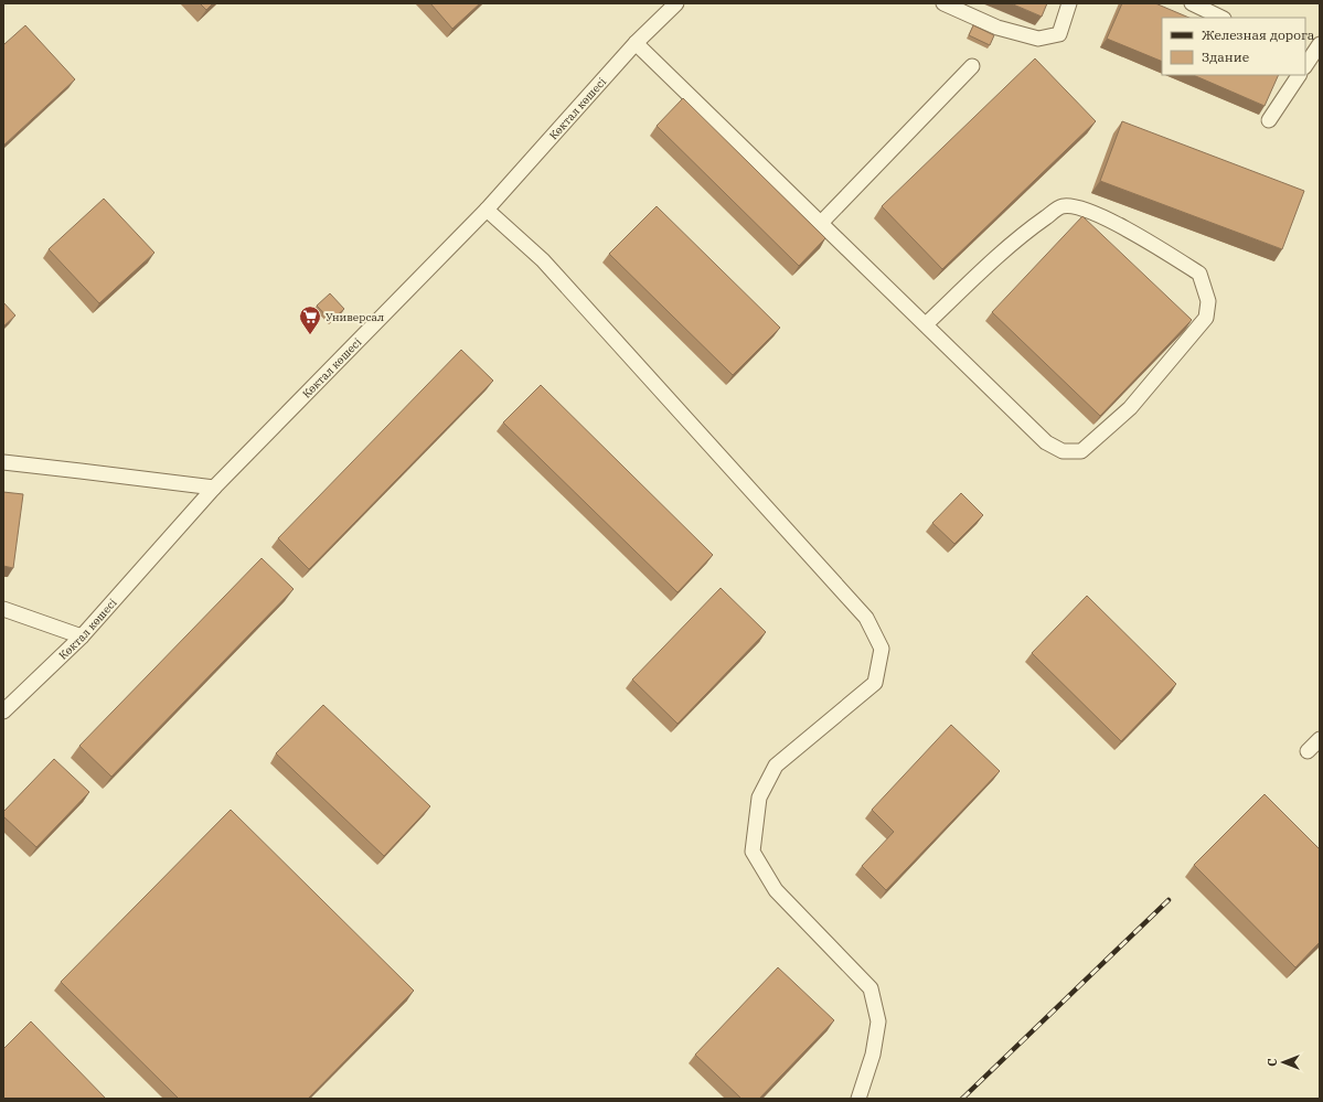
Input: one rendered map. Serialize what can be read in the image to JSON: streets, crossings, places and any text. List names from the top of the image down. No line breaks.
{"streets":{"lane":["Көктал көшесі"]},"places":{"supermarket":["Универсал"]},"legend":["Железная дорога","Здание"],"north":"left"}
